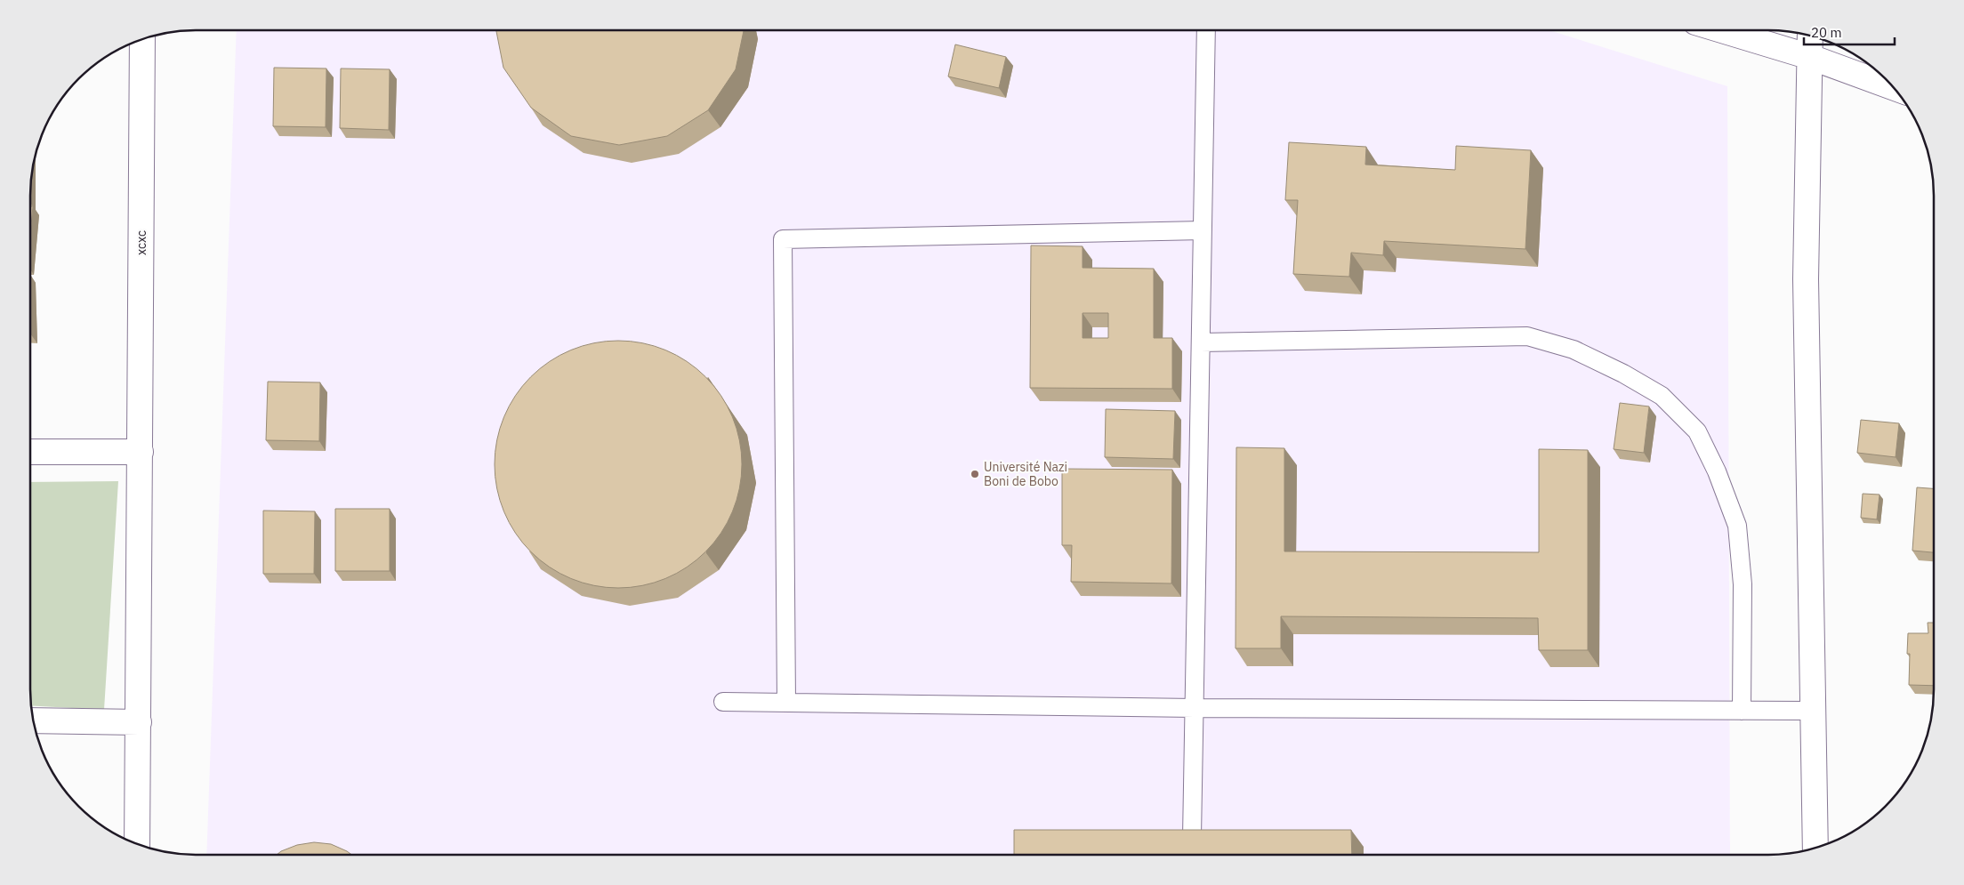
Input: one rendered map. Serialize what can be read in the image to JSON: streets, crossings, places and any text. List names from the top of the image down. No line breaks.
{"streets":{"street":["xcxc"]},"places":["Université Nazi Boni de Bobo"],"scale_bar":"20 m"}
